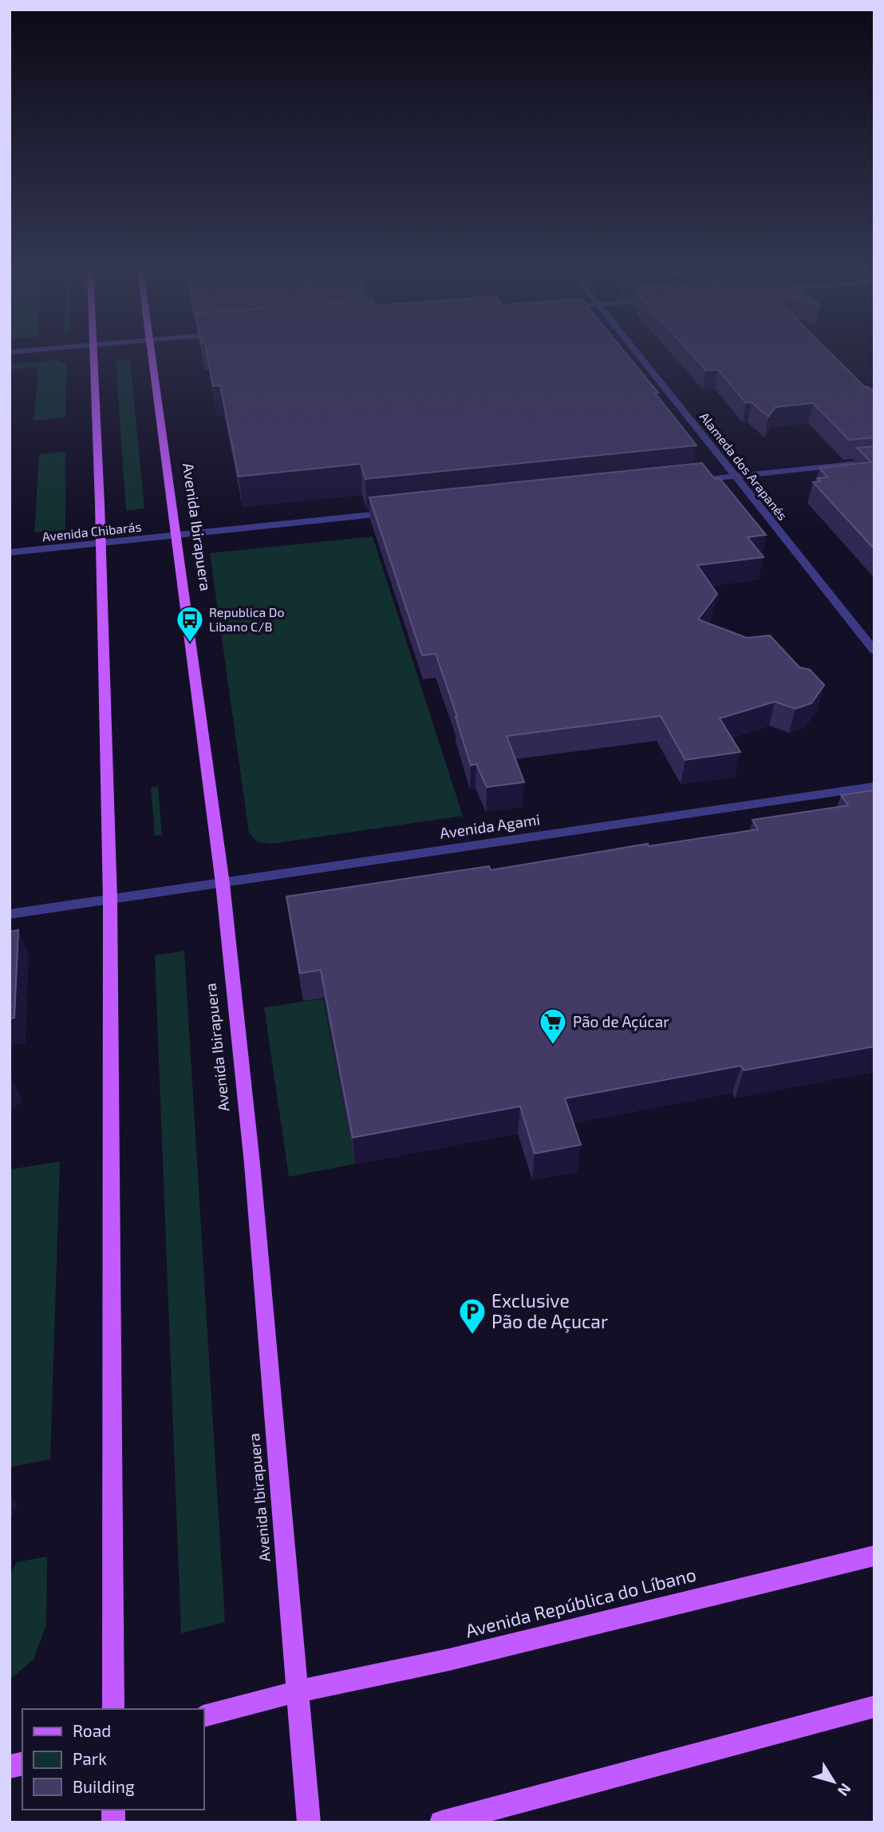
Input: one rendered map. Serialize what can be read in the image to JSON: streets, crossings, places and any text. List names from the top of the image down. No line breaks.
{"streets":{"main road":["Avenida Ibirapuera","Avenida República do Líbano"],"street":["Alameda dos Arapanés","Avenida Chibarás","Avenida Agami"]},"crossings":[["Avenida Ibirapuera","Avenida Chibarás"],["Avenida Ibirapuera","Avenida Agami"],["Avenida Ibirapuera","Avenida República do Líbano"]],"places":{"bus stop":["Republica Do Libano C/B"],"supermarket":["Pão de Açúcar"],"parking":["Exclusive Pão de Açucar"]},"legend":["Road","Park","Building"],"north":"bottom right"}
